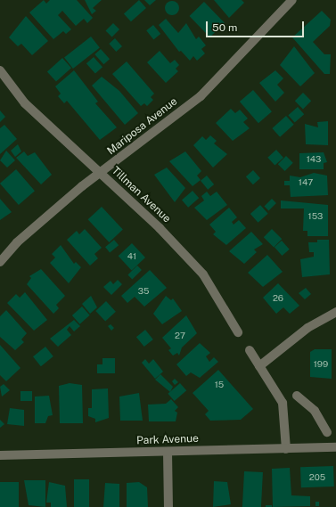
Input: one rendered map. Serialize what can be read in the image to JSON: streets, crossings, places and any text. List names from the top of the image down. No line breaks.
{"streets":{"street":["Mariposa Avenue","Tillman Avenue","Park Avenue"]},"crossings":[["Mariposa Avenue","Tillman Avenue"]],"house_numbers":["143","147","153","41","35","26","27","199","15","205"],"scale_bar":"50 m"}
